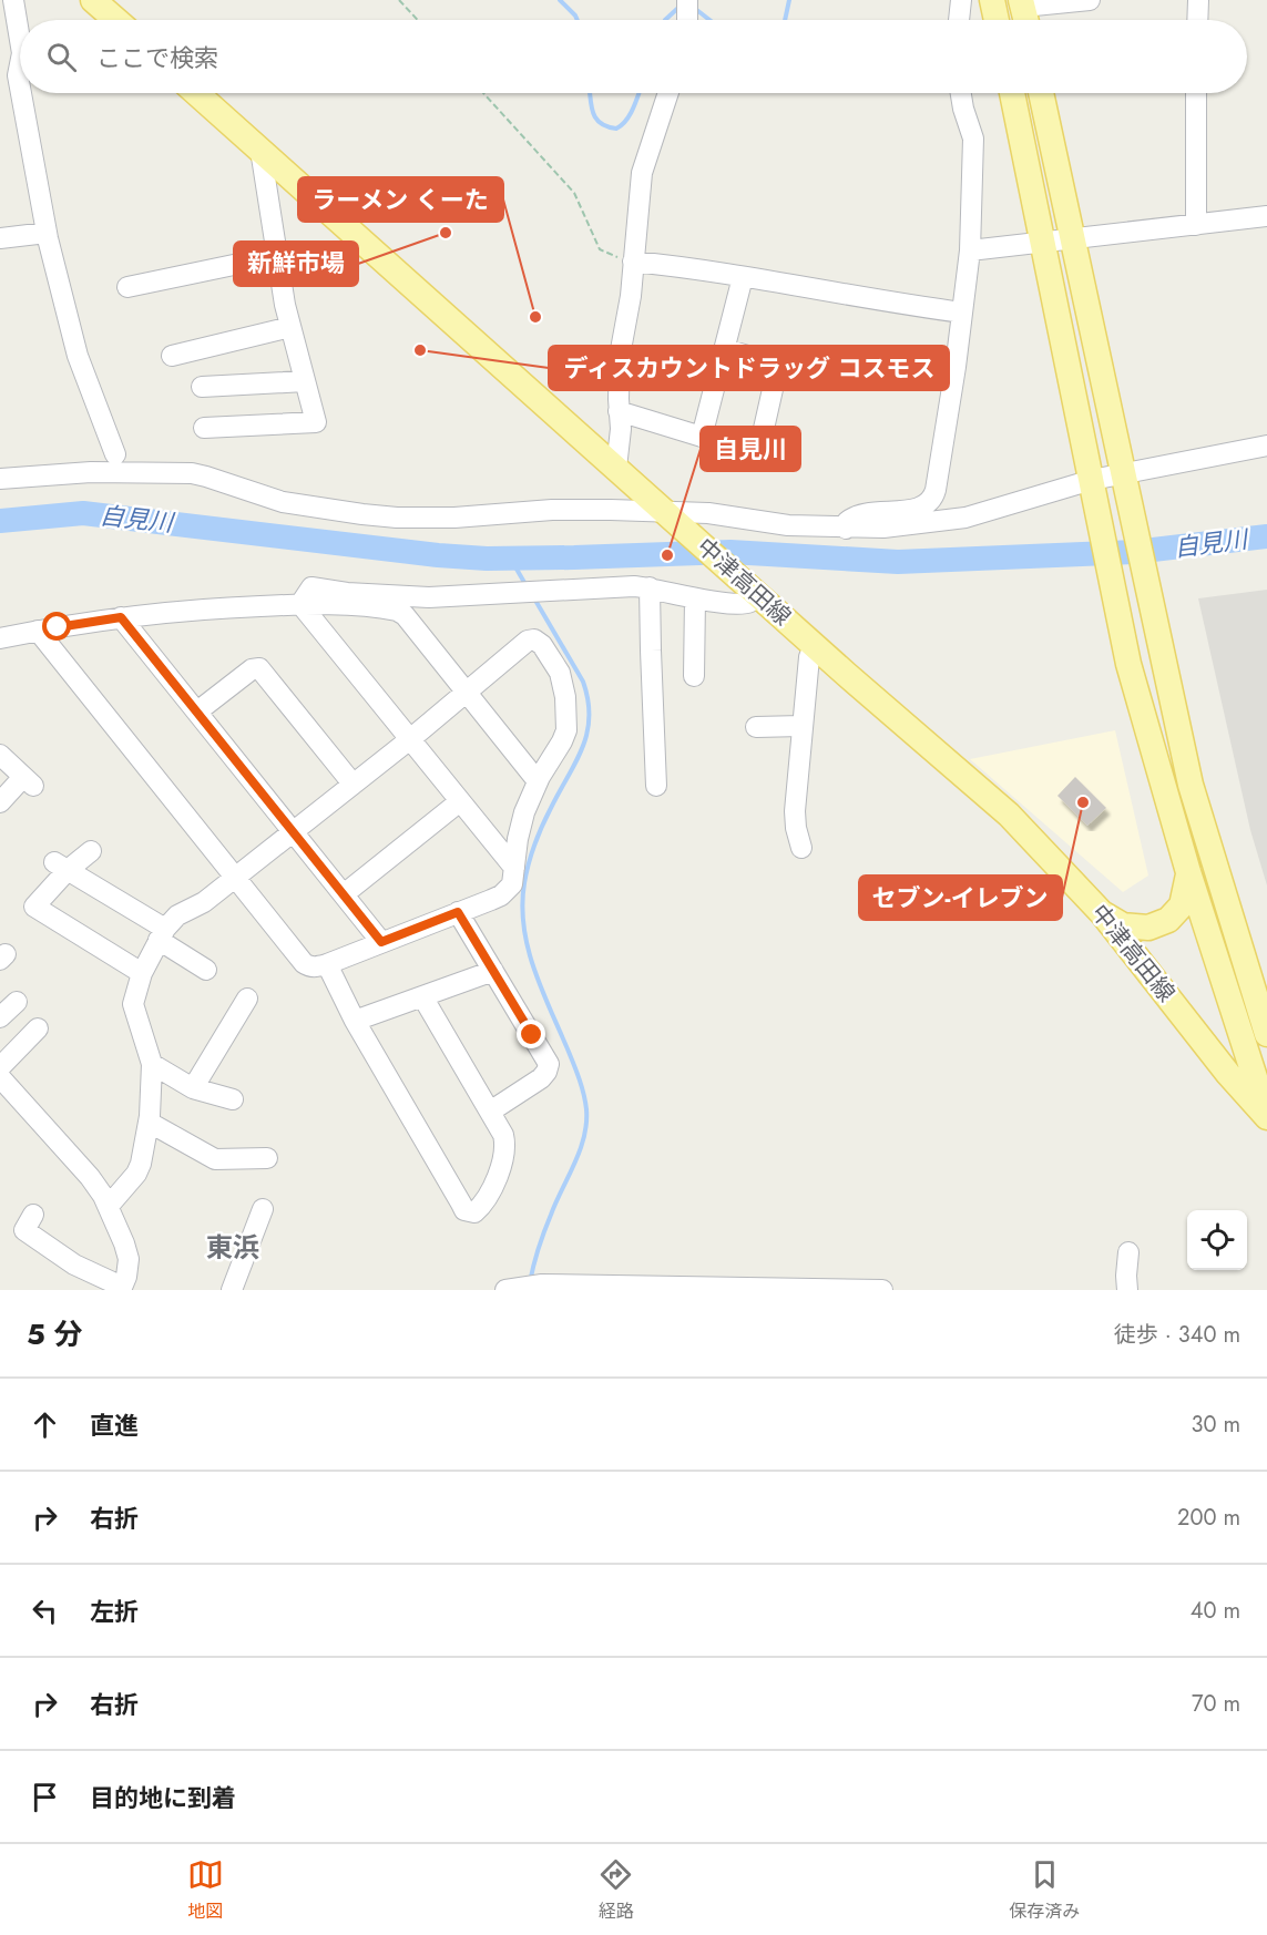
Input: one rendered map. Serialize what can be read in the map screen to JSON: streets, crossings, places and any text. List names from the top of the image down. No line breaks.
{"streets":{"main road":["中津高田線"]},"districts":["東浜"],"water":["自見川"],"places":["新鮮市場","ラーメン くーた","ディスカウントドラッグ コスモス","自見川","セブン-イレブン"],"page":{"search":"ここで検索","heading":["5 分","徒歩 · 340 m"],"list":[["直進","30 m"],["右折","200 m"],["左折","40 m"],["右折","70 m"],"目的地に到着"],"nav":["地図","経路","保存済み"]}}
